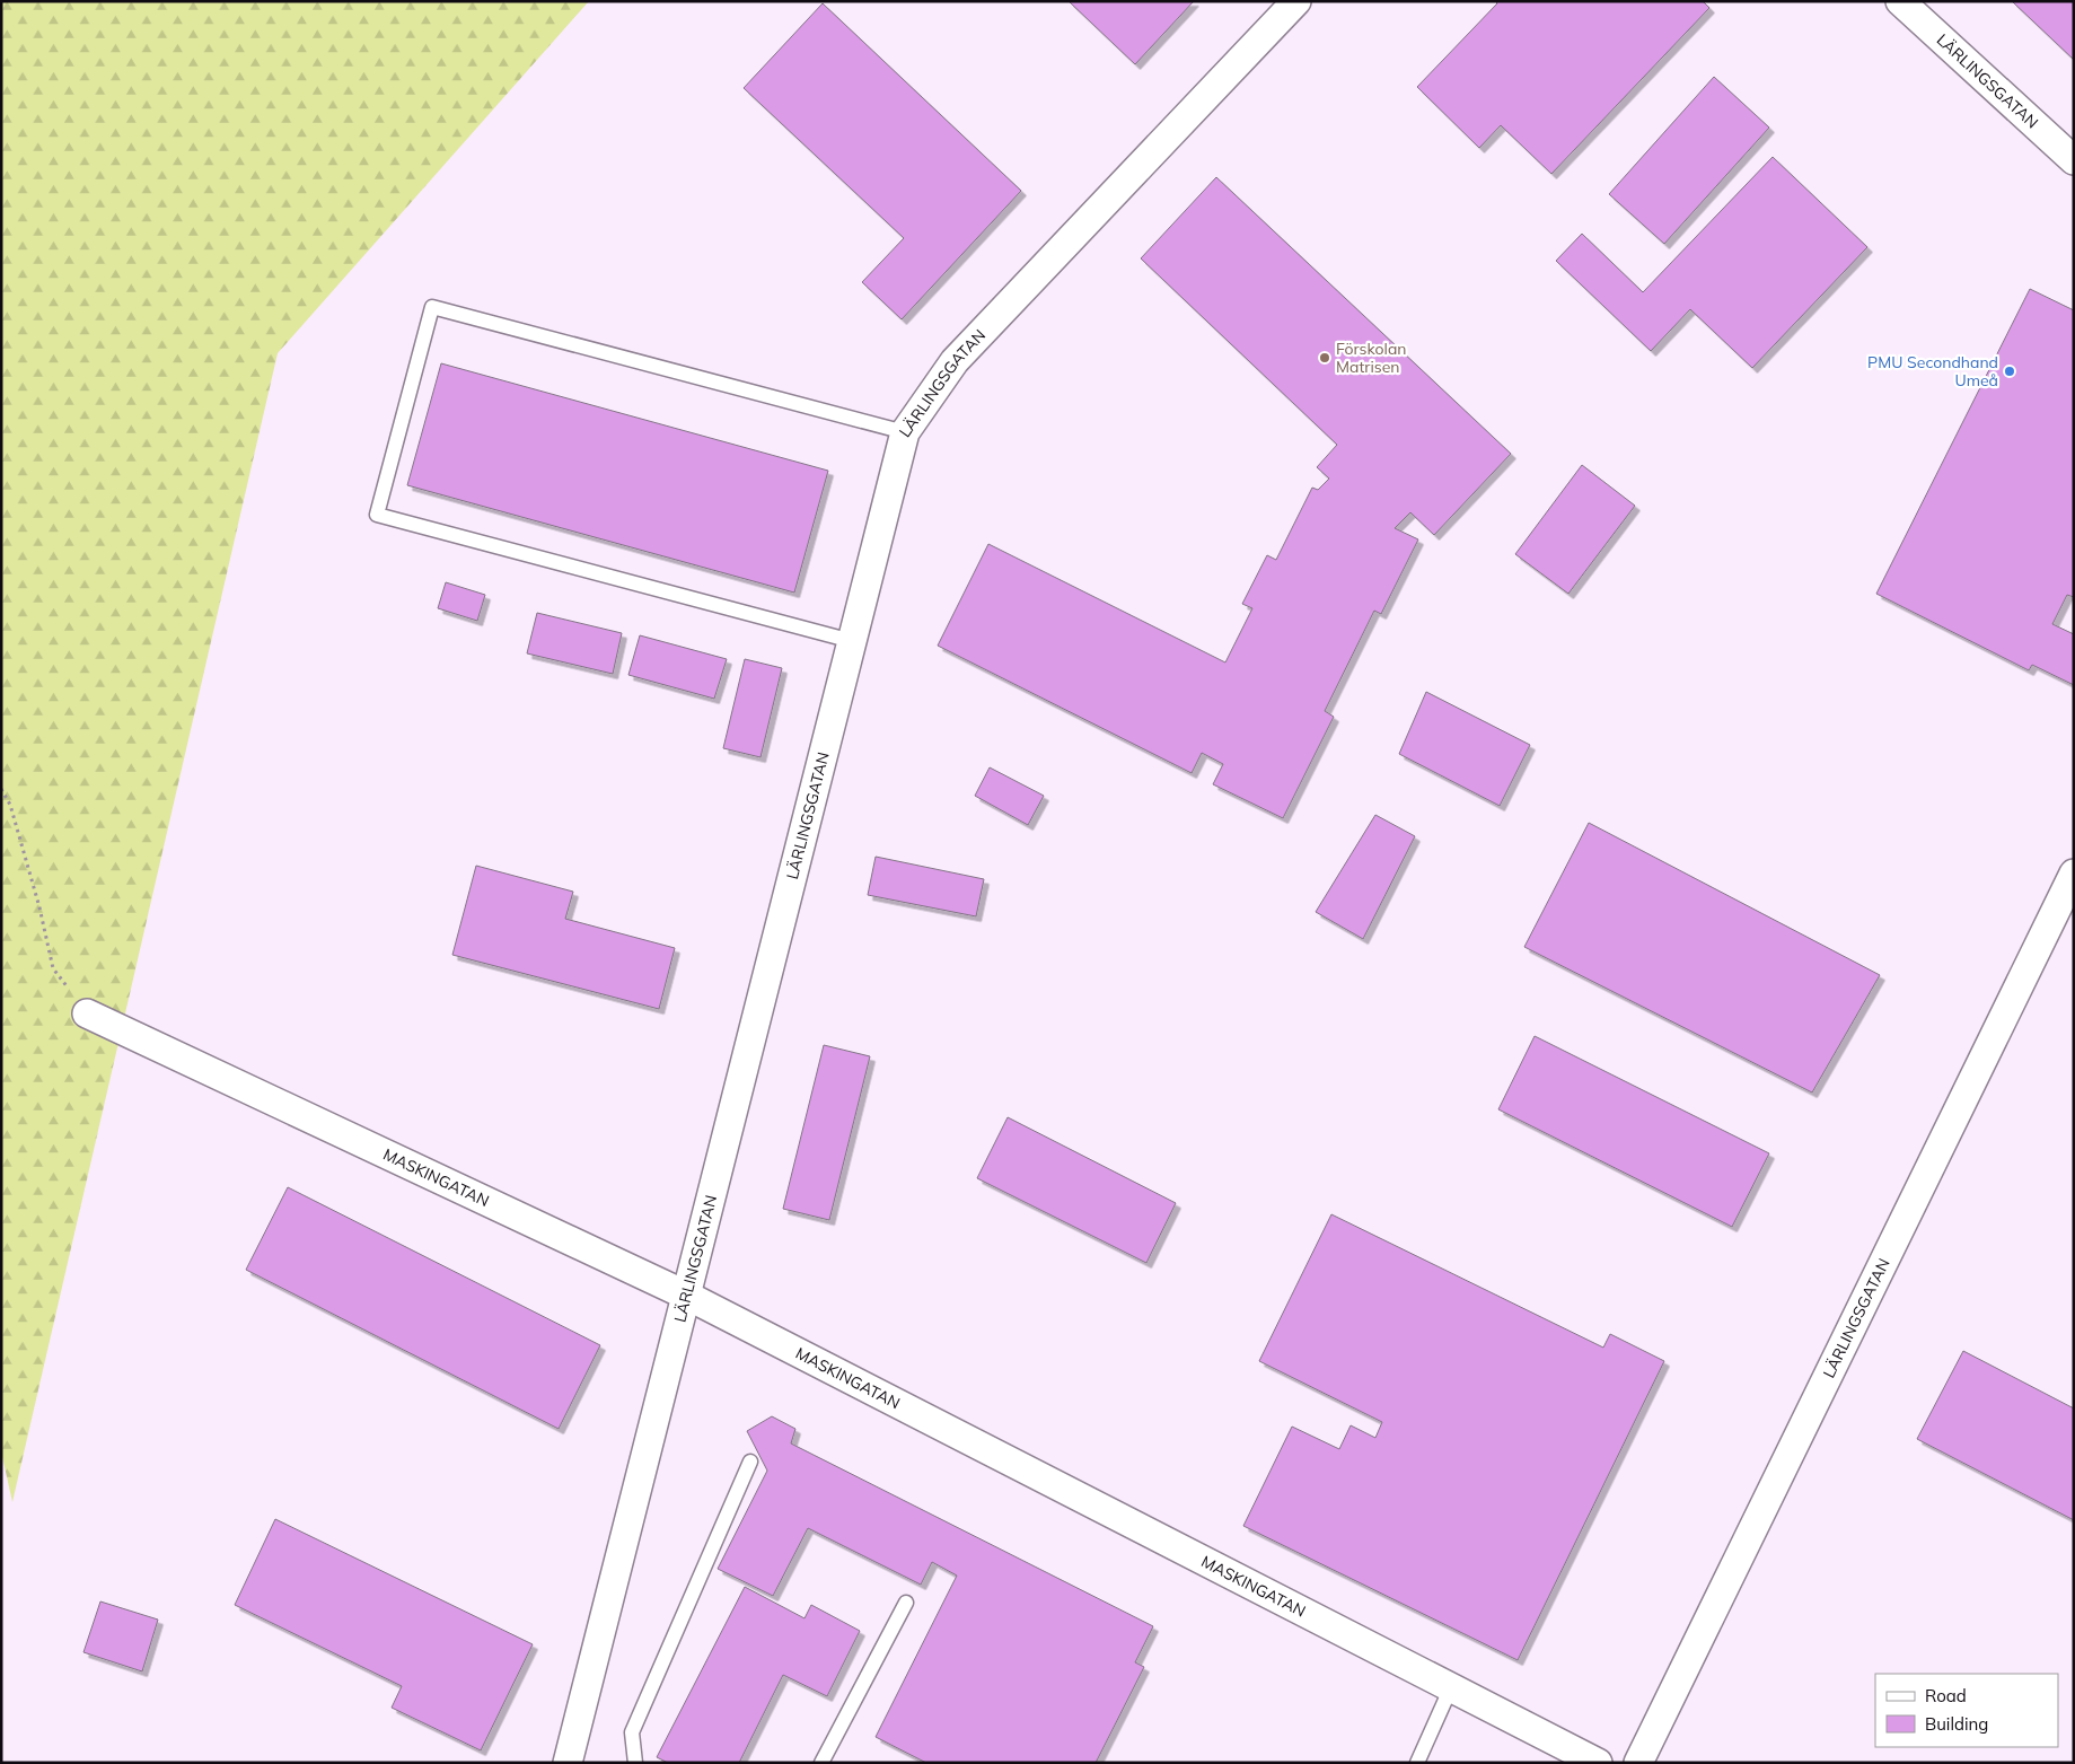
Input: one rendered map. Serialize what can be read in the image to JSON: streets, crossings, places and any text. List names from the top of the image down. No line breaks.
{"streets":{"street":["LÄRLINGSGATAN","MASKINGATAN"]},"crossings":[["LÄRLINGSGATAN","MASKINGATAN"]],"places":["Förskolan Matrisen","PMU Secondhand Umeå"],"legend":["Road","Building"]}
